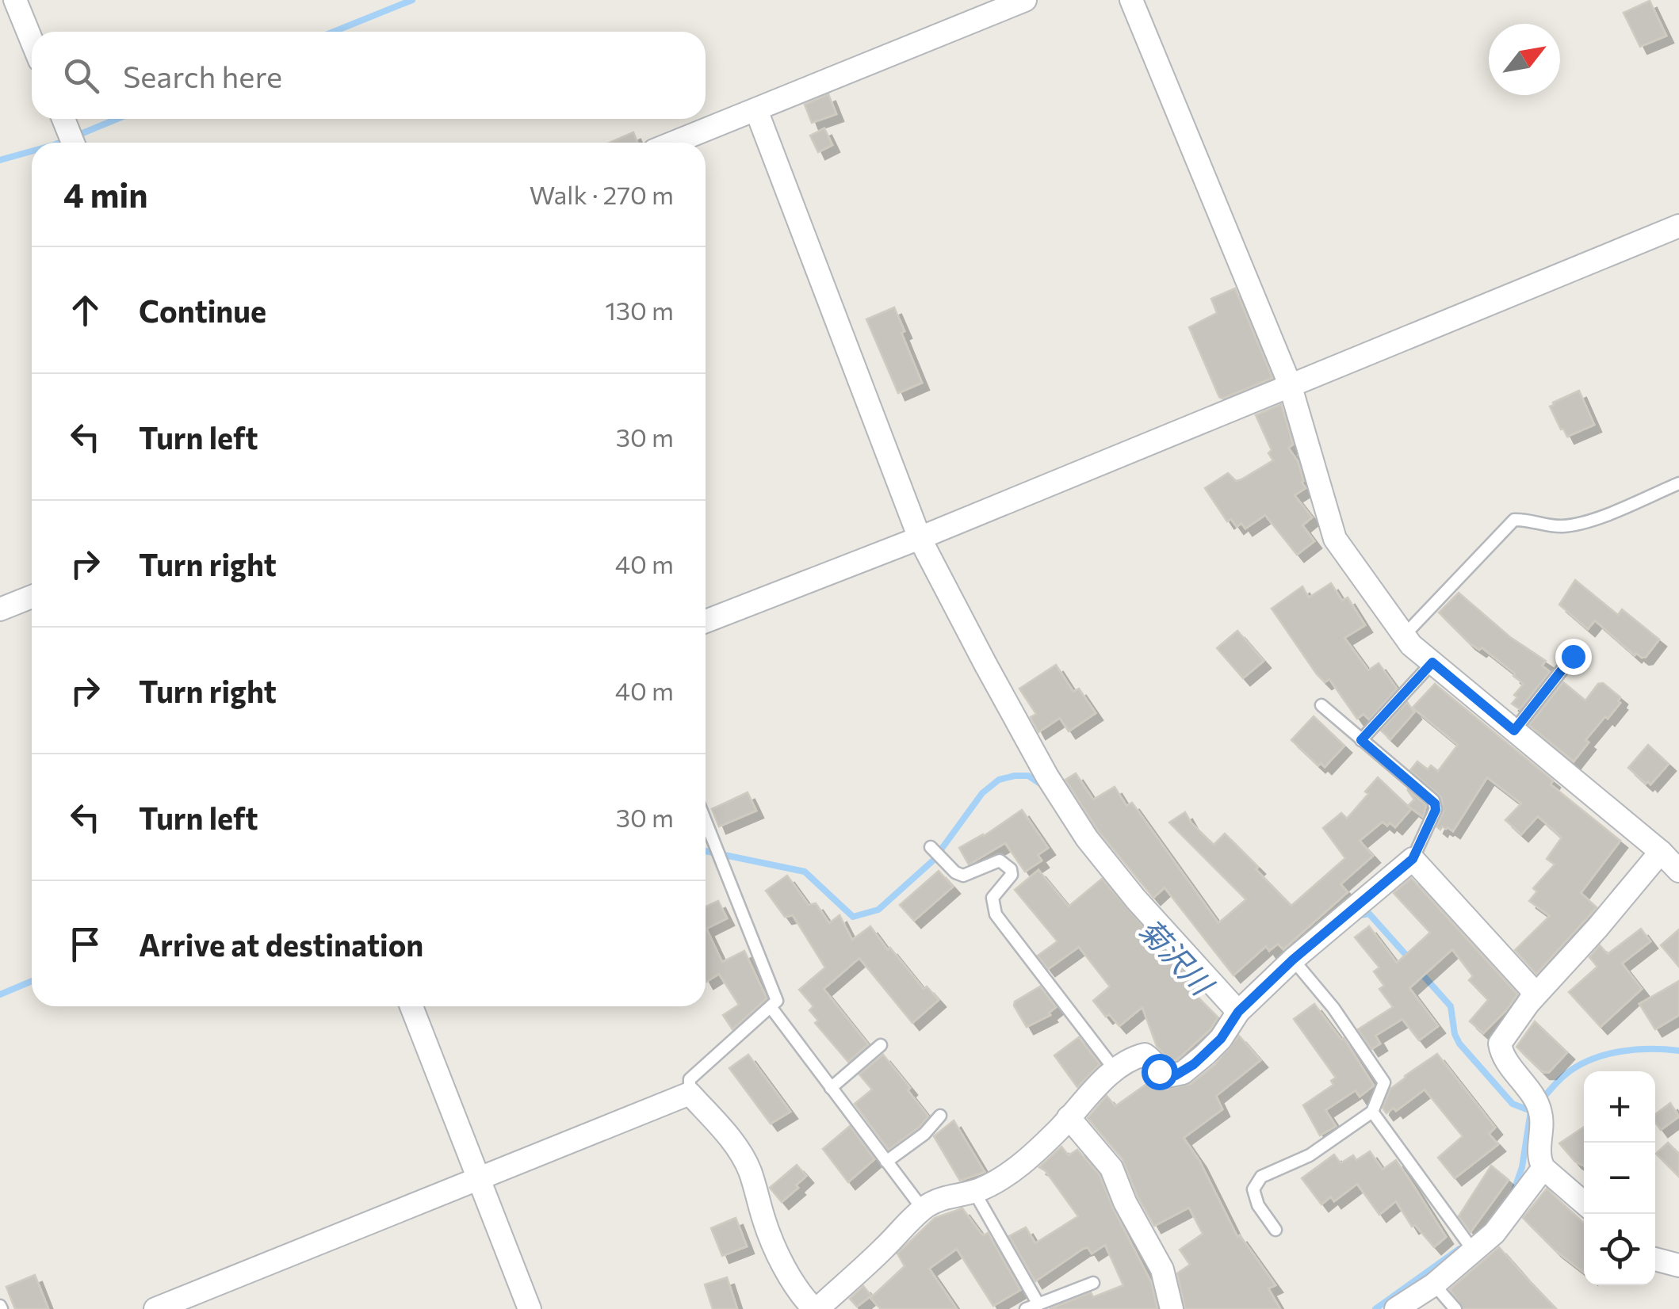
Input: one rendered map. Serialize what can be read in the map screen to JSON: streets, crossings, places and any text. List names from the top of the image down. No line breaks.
{"water":["菊沢川"],"north":"top right","page":{"search":"Search here","heading":["4 min","Walk · 270 m"],"list":[["Continue","130 m"],["Turn left","30 m"],["Turn right","40 m"],["Turn right","40 m"],["Turn left","30 m"],"Arrive at destination"],"map_buttons":["+","−"]}}
